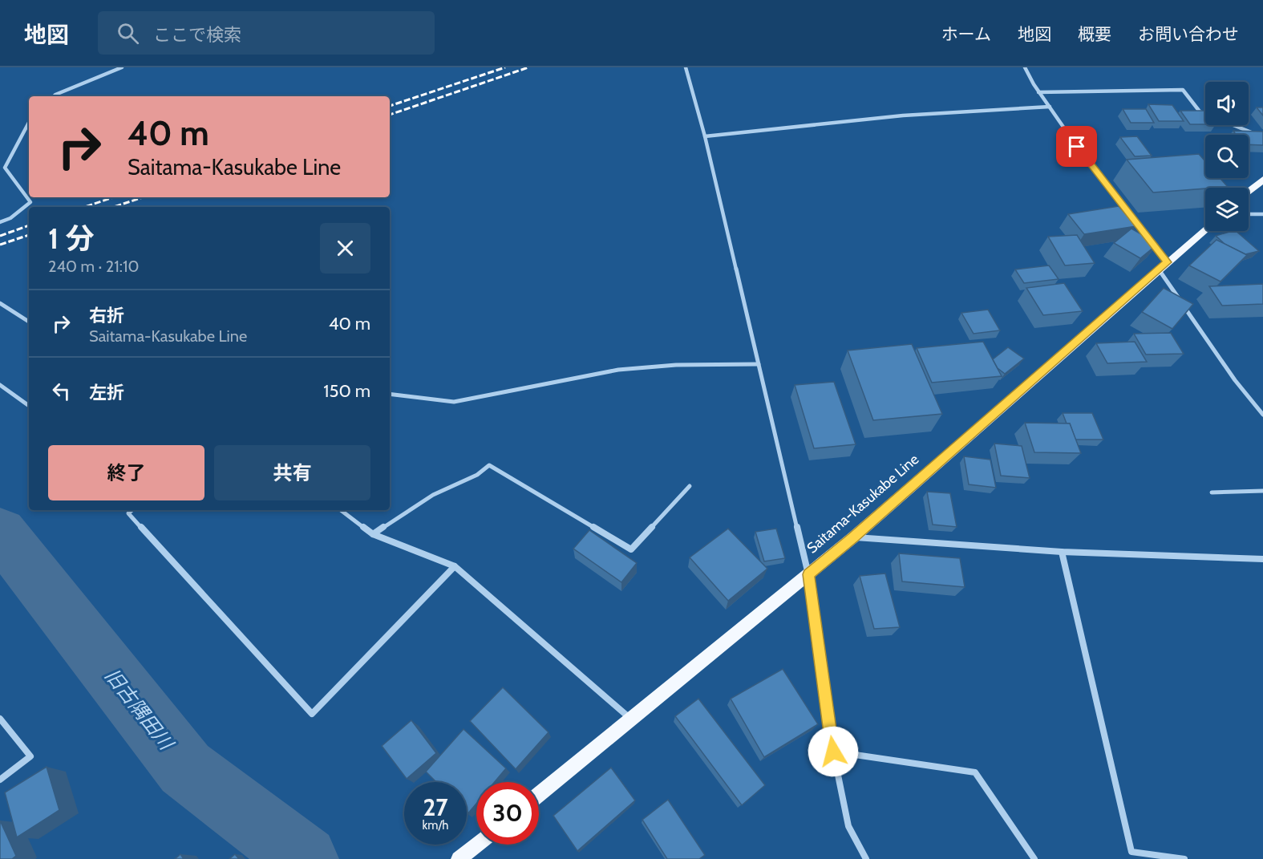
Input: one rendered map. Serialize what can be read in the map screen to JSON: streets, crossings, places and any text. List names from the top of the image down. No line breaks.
{"streets":{"main road":["Saitama-Kasukabe Line"]},"water":["旧古隅田川"],"page":{"header":"地図","search":"ここで検索","nav":["ホーム","地図","概要","お問い合わせ"],"turn":["40 m","Saitama-Kasukabe Line"],"heading":["1 分","240 m · 21:10"],"list":[{"name":"右折","note":"Saitama-Kasukabe Line","value":"40 m"},{"name":"左折","value":"150 m"}],"buttons":["終了","共有"],"speed":"27 km/h","limit":"30"}}
